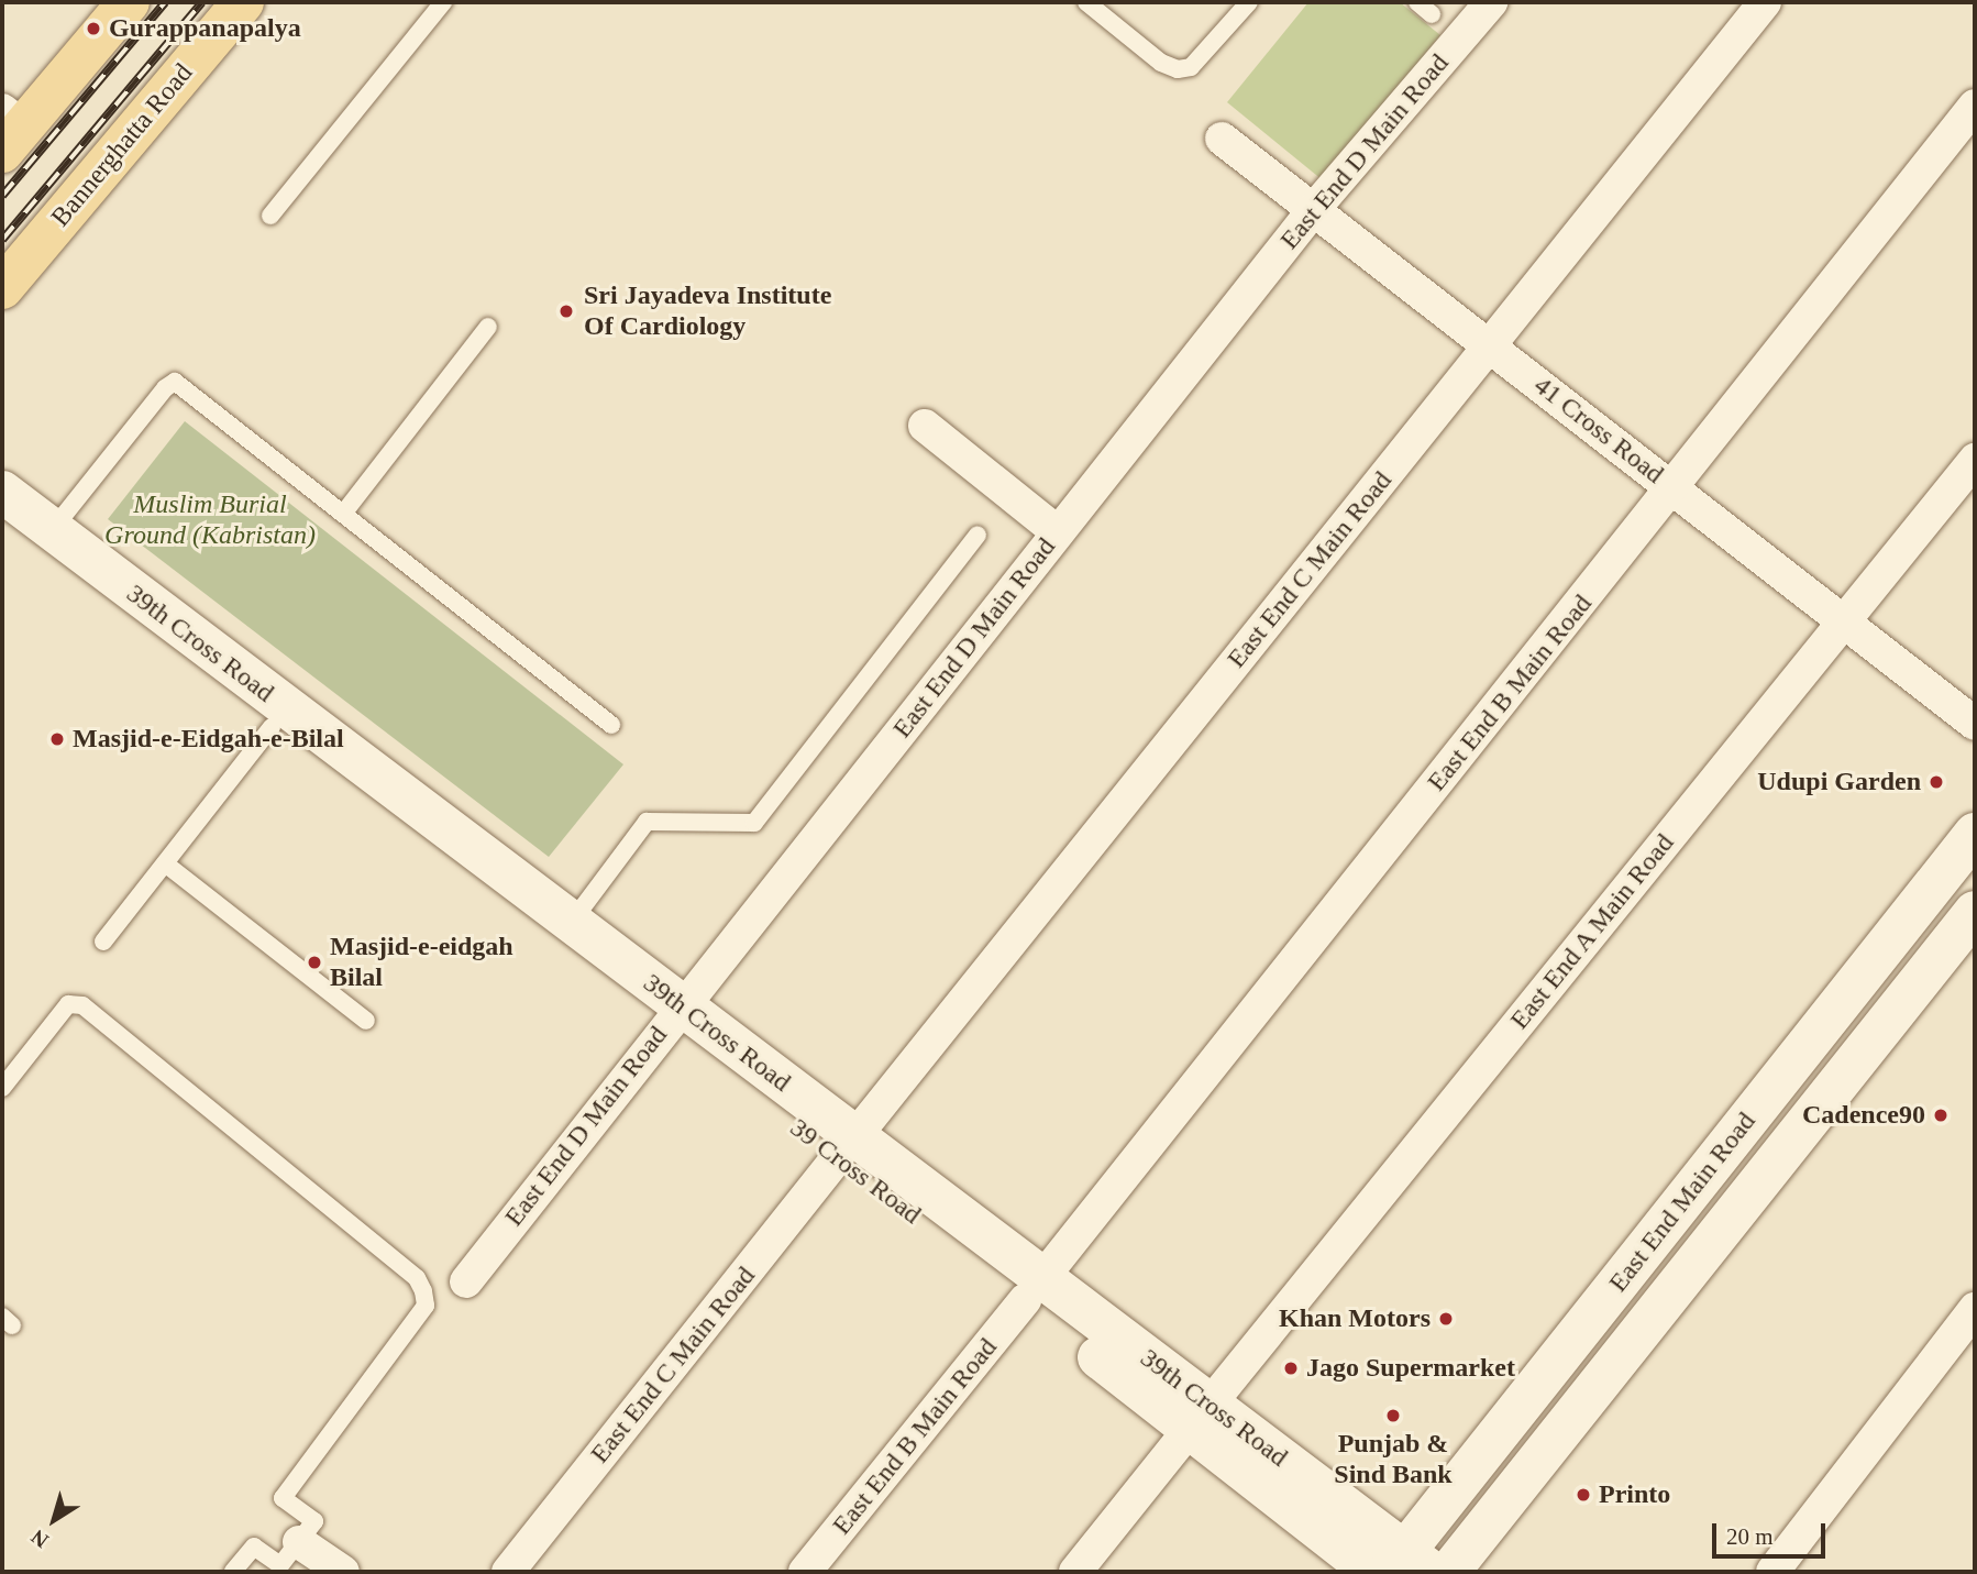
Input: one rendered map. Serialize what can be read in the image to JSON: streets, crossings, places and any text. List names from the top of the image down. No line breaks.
{"streets":{"main road":["Bannerghatta Road"],"street":["East End D Main Road","41 Cross Road","East End C Main Road","39th Cross Road","East End B Main Road","East End A Main Road","39 Cross Road","East End Main Road"]},"crossings":[["East End D Main Road","41 Cross Road"],["East End D Main Road","39th Cross Road"],["East End D Main Road","39 Cross Road"],["41 Cross Road","East End C Main Road"],["41 Cross Road","East End B Main Road"],["41 Cross Road","East End A Main Road"],["East End C Main Road","39 Cross Road"],["39th Cross Road","39 Cross Road"],["East End B Main Road","39 Cross Road"],["East End A Main Road","39 Cross Road"],["39 Cross Road","East End Main Road"]],"parks":["Muslim Burial Ground (Kabristan)"],"places":["Gurappanapalya","Sri Jayadeva Institute Of Cardiology","Masjid-e-Eidgah-e-Bilal","Udupi Garden","Masjid-e-eidgah Bilal","Cadence90","Khan Motors","Jago Supermarket","Punjab & Sind Bank","Printo"],"scale_bar":"20 m","north":"bottom left"}
